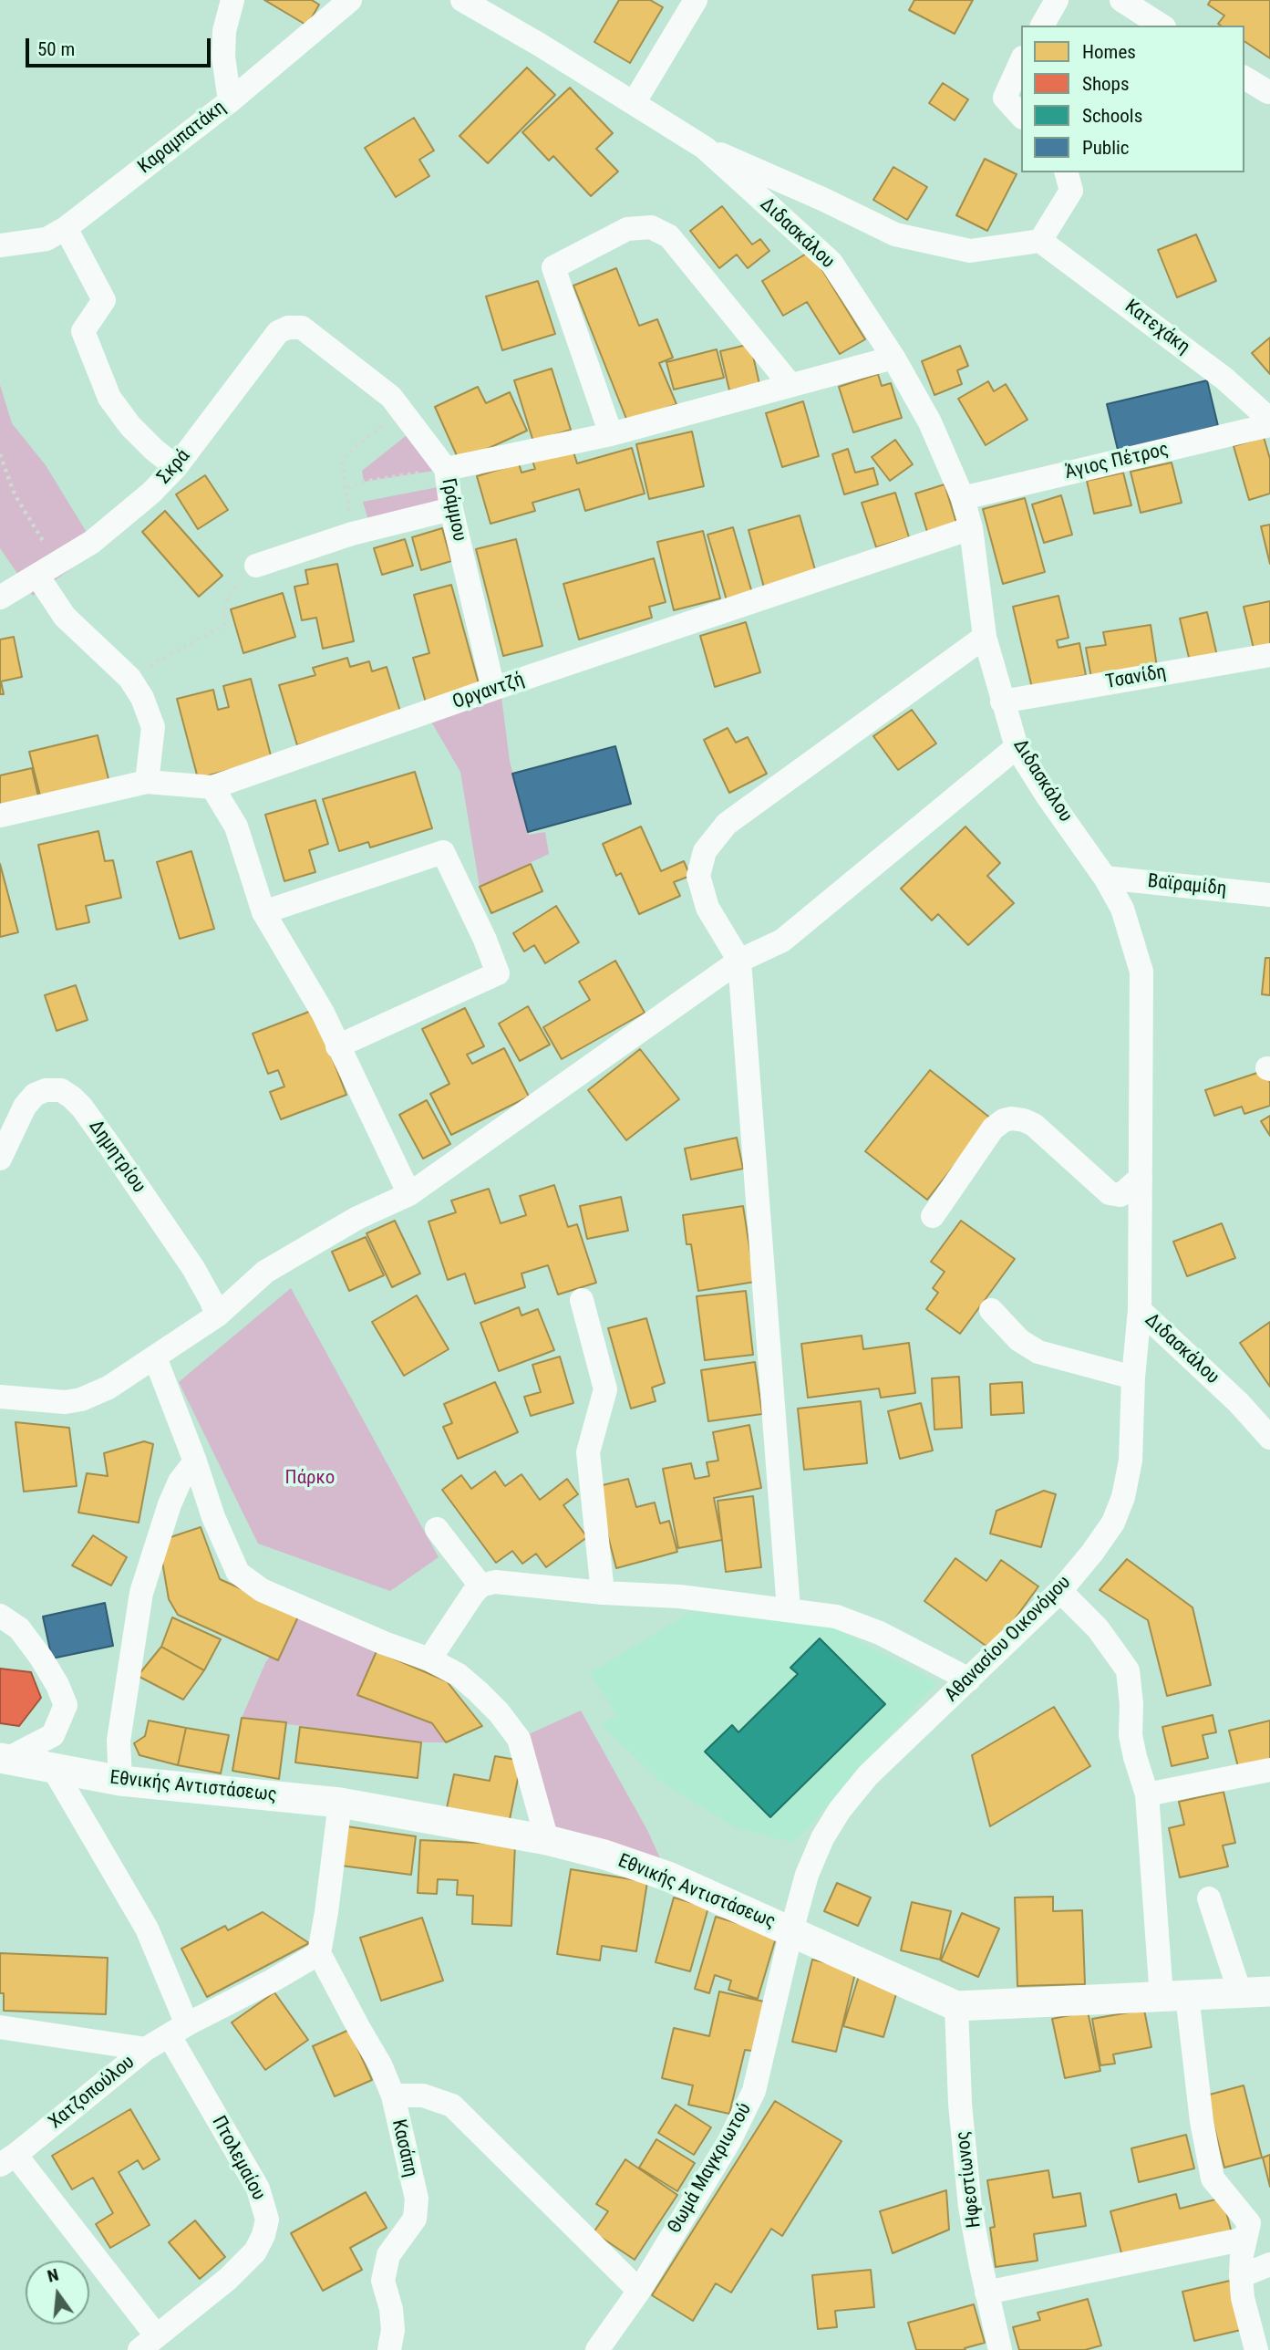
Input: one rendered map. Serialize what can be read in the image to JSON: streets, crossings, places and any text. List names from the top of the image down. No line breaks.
{"streets":{"main road":["Εθνικής Αντιστάσεως"],"street":["Καραμπατάκη","Διδασκάλου","Κατεχάκη","Άγιος Πέτρος","Σκρά","Γράμμου","Τσανίδη","Οργαντζή","Βαϊραμίδη","Δημητρίου","Αθανασίου Οικονόμου","Χατζοπούλου","Κασάπη","Πτολεμαίου","Θωμά Μαγκριωτού","Ηφεστίωνος"]},"crossings":[["Διδασκάλου","Κατεχάκη"],["Διδασκάλου","Άγιος Πέτρος"],["Διδασκάλου","Τσανίδη"],["Διδασκάλου","Οργαντζή"],["Διδασκάλου","Βαϊραμίδη"],["Διδασκάλου","Αθανασίου Οικονόμου"],["Σκρά","Γράμμου"],["Γράμμου","Οργαντζή"],["Αθανασίου Οικονόμου","Εθνικής Αντιστάσεως"],["Αθανασίου Οικονόμου","Θωμά Μαγκριωτού"],["Εθνικής Αντιστάσεως","Πτολεμαίου"],["Εθνικής Αντιστάσεως","Θωμά Μαγκριωτού"],["Εθνικής Αντιστάσεως","Ηφεστίωνος"],["Χατζοπούλου","Πτολεμαίου"]],"parks":["Πάρκο"],"legend":["Homes","Shops","Schools","Public"],"scale_bar":"50 m","north":"top"}
